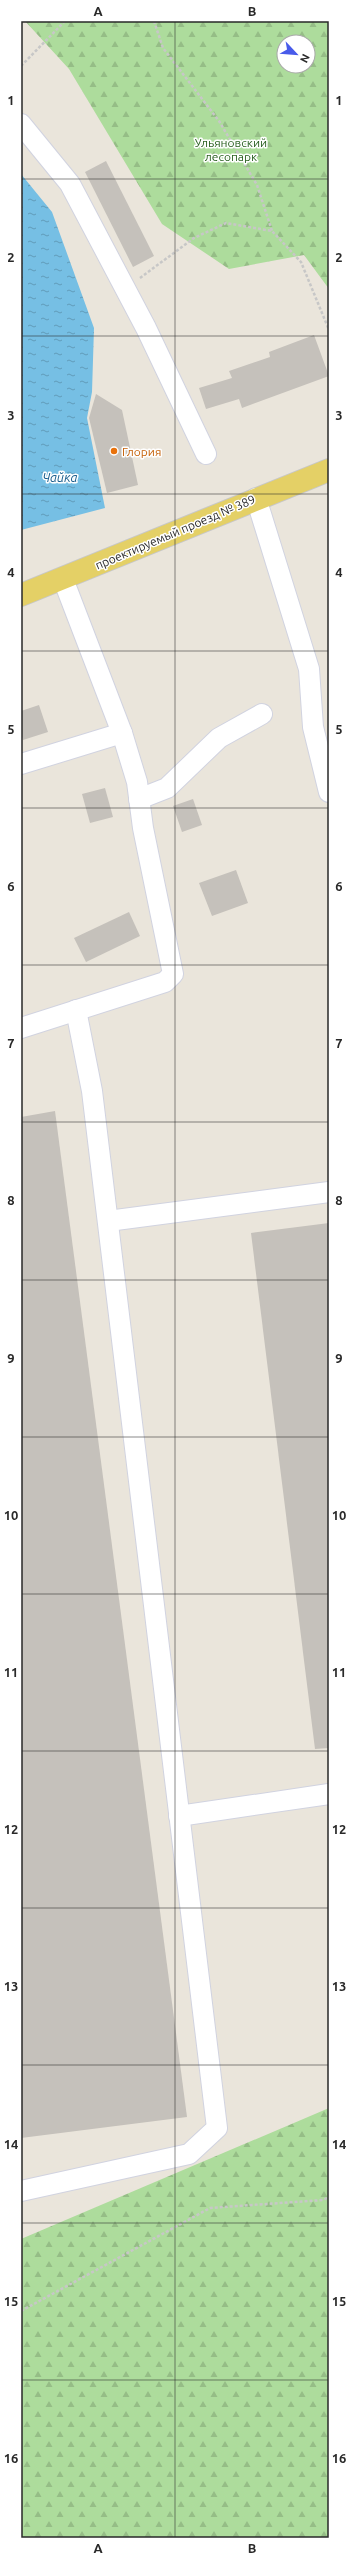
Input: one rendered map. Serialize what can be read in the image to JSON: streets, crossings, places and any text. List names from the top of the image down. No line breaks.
{"streets":{"main road":["проектируемый проезд № 389"]},"water":["Чайка"],"parks":["Ульяновский лесопарк"],"places":["Глория"],"north":"bottom right","grid":{"columns":["A","B"],"rows":["1","2","3","4","5","6","7","8","9","10","11","12","13","14","15","16"]}}
